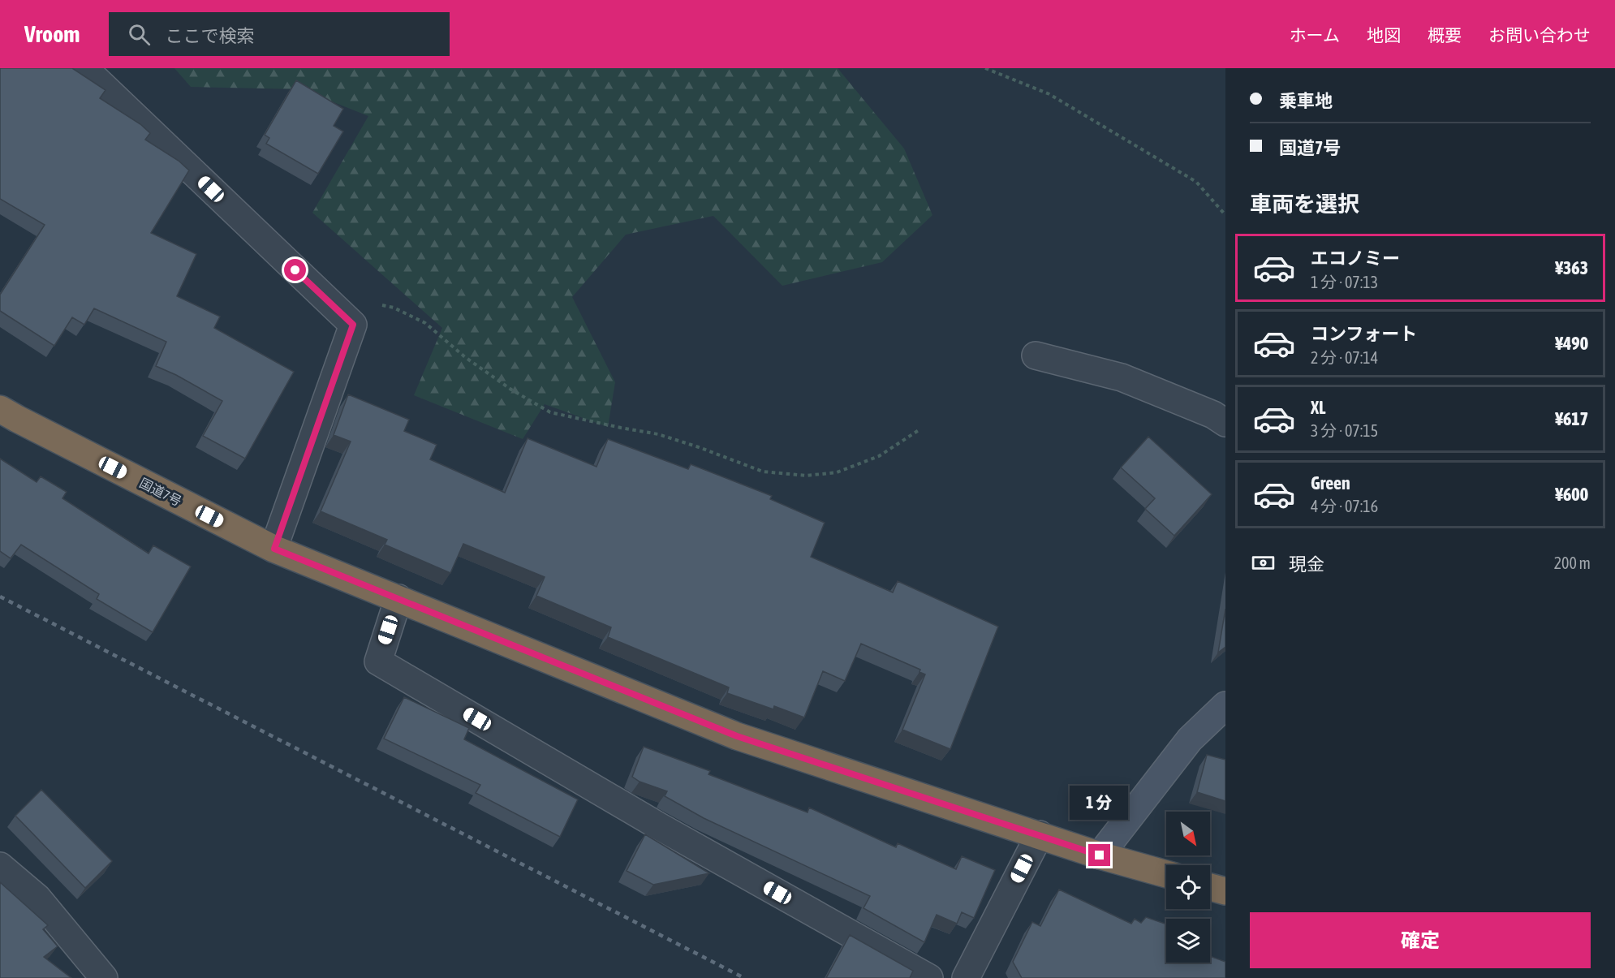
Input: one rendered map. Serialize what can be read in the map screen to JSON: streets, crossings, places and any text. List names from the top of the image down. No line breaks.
{"streets":{"highway":["国道7号"]},"north":"bottom right","page":{"header":"Vroom","search":"ここで検索","nav":["ホーム","地図","概要","お問い合わせ"],"banner":["乗車地","国道7号"],"heading":"車両を選択","list":[{"name":"エコノミー","note":"1 分 · 07:13","value":"¥363"},{"name":"コンフォート","note":"2 分 · 07:14","value":"¥490"},{"name":"XL","note":"3 分 · 07:15","value":"¥617"},{"name":"Green","note":"4 分 · 07:16","value":"¥600"}],"pay":["現金","200 m"],"bubble":"1 分","buttons":"確定"}}
